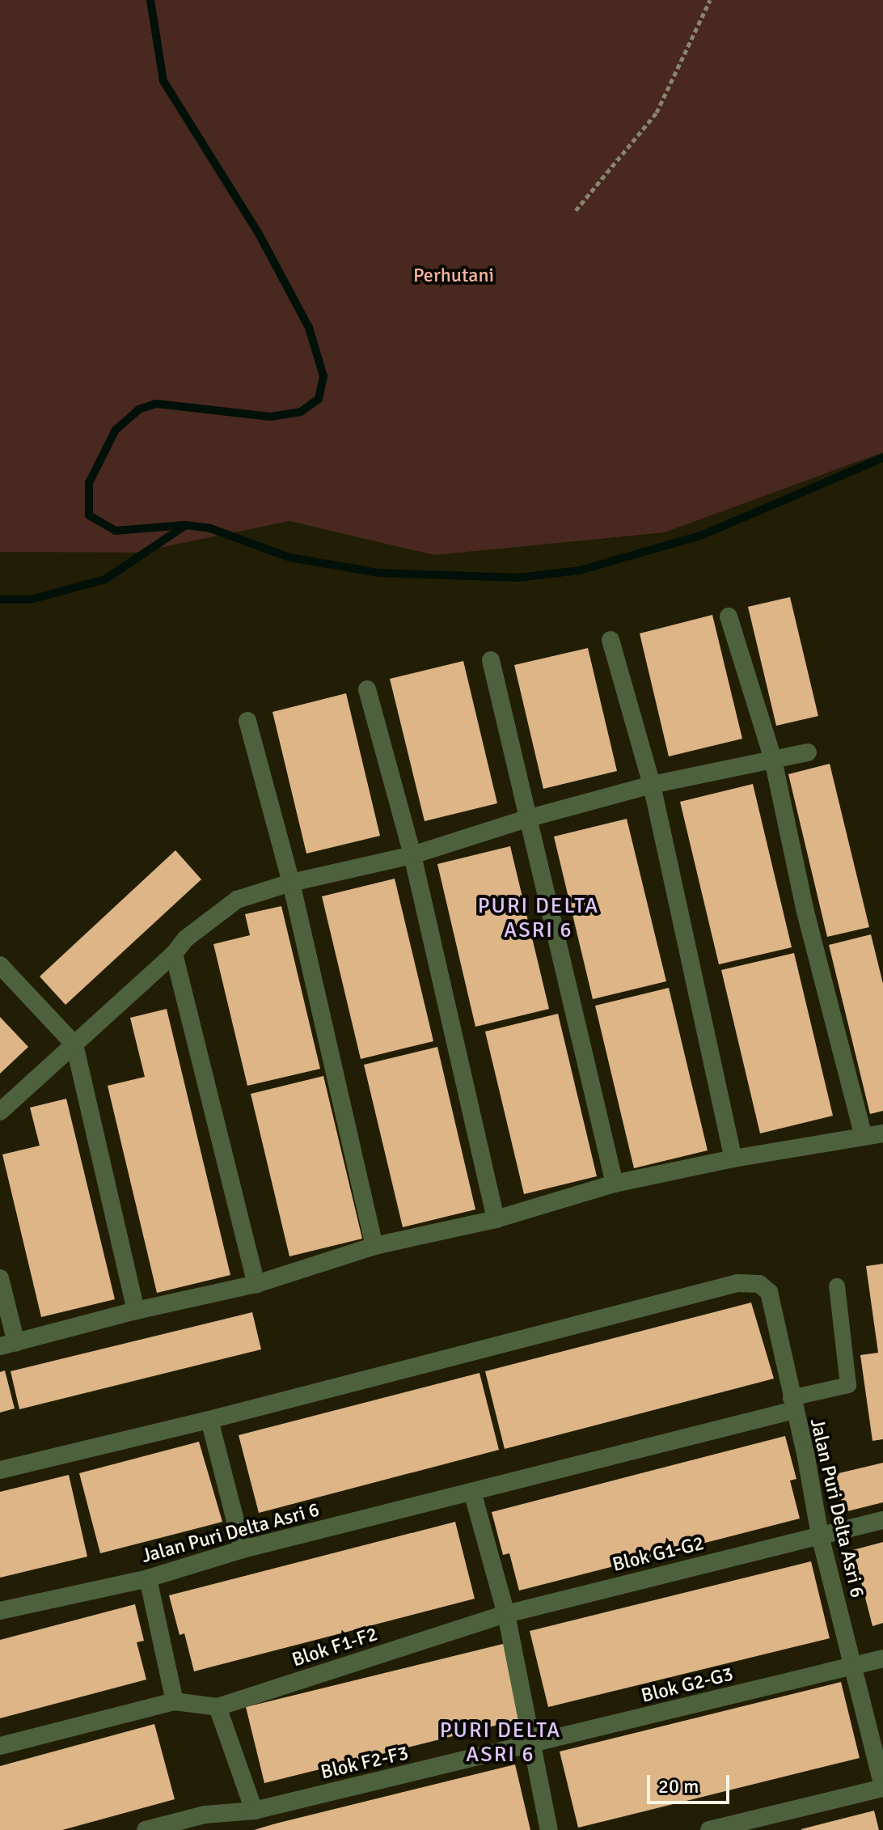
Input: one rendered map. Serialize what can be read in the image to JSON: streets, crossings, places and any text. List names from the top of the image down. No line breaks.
{"streets":{"street":["Jalan Puri Delta Asri 6","Blok G1-G2","Blok F1-F2","Blok G2-G3","Blok F2-F3"]},"crossings":[["Jalan Puri Delta Asri 6","Blok G1-G2"],["Jalan Puri Delta Asri 6","Blok G2-G3"],["Blok G1-G2","Blok F1-F2"],["Blok G2-G3","Blok F2-F3"]],"districts":["PURI DELTA ASRI 6","PURI DELTA ASRI 6"],"parks":["Perhutani"],"scale_bar":"20 m"}
